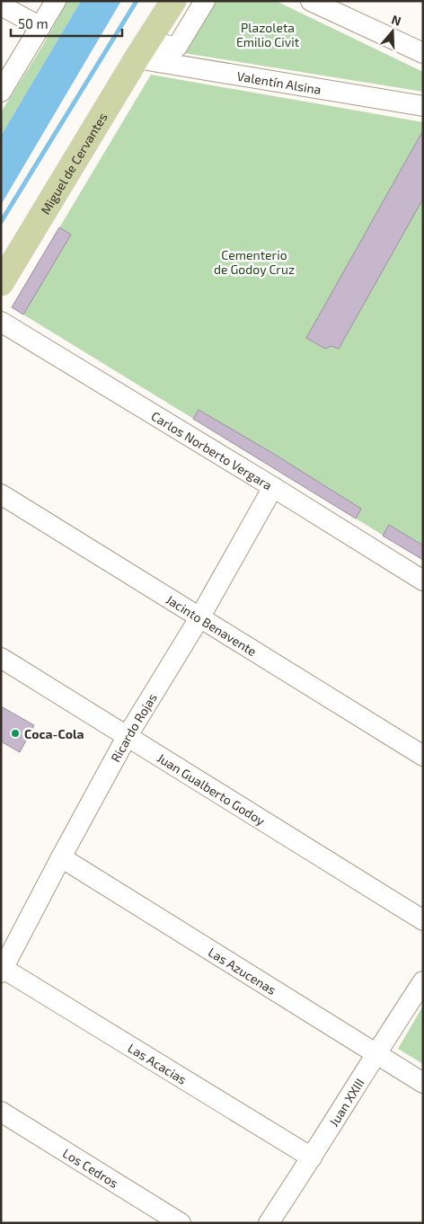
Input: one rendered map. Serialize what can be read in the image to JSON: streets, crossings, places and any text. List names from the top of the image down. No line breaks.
{"streets":{"main road":["Miguel de Cervantes"],"street":["Valentín Alsina","Carlos Norberto Vergara","Jacinto Benavente","Ricardo Rojas","Juan Gualberto Godoy","Las Azucenas","Las Acacias","Juan XXIII","Los Cedros"]},"crossings":[["Valentín Alsina","Miguel de Cervantes"],["Carlos Norberto Vergara","Ricardo Rojas"],["Jacinto Benavente","Ricardo Rojas"],["Ricardo Rojas","Juan Gualberto Godoy"],["Ricardo Rojas","Las Azucenas"],["Ricardo Rojas","Las Acacias"],["Las Azucenas","Juan XXIII"],["Las Acacias","Juan XXIII"]],"parks":["Plazoleta Emilio Civit","Cementerio de Godoy Cruz"],"places":["Coca-Cola"],"scale_bar":"50 m","north":"top"}
